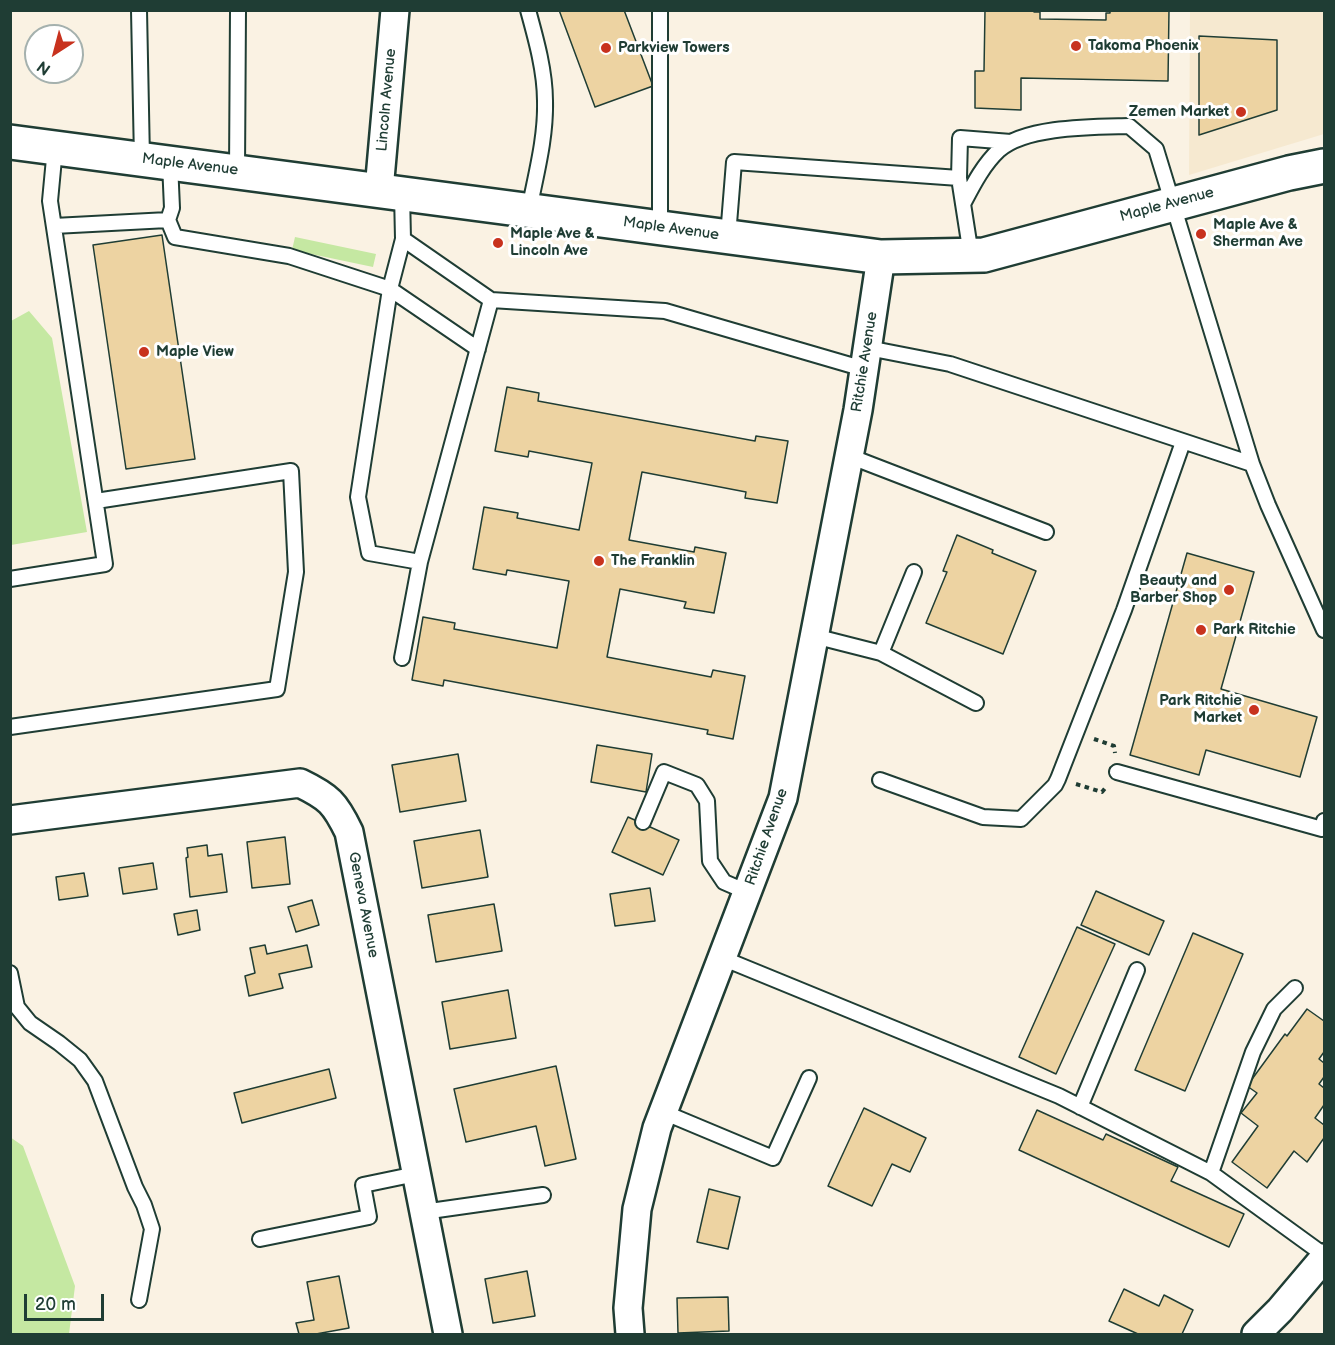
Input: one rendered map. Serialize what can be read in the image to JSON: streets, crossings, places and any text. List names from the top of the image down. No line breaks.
{"streets":{"street":["Lincoln Avenue","Maple Avenue","Ritchie Avenue","Geneva Avenue"]},"crossings":[["Lincoln Avenue","Maple Avenue"],["Maple Avenue","Ritchie Avenue"]],"places":["Takoma Phoenix","Parkview Towers","Zemen Market","Maple Ave & Sherman Ave","Maple Ave & Lincoln Ave","Maple View","The Franklin","Beauty and Barber Shop","Park Ritchie","Park Ritchie Market"],"scale_bar":"20 m","north":"bottom left"}
